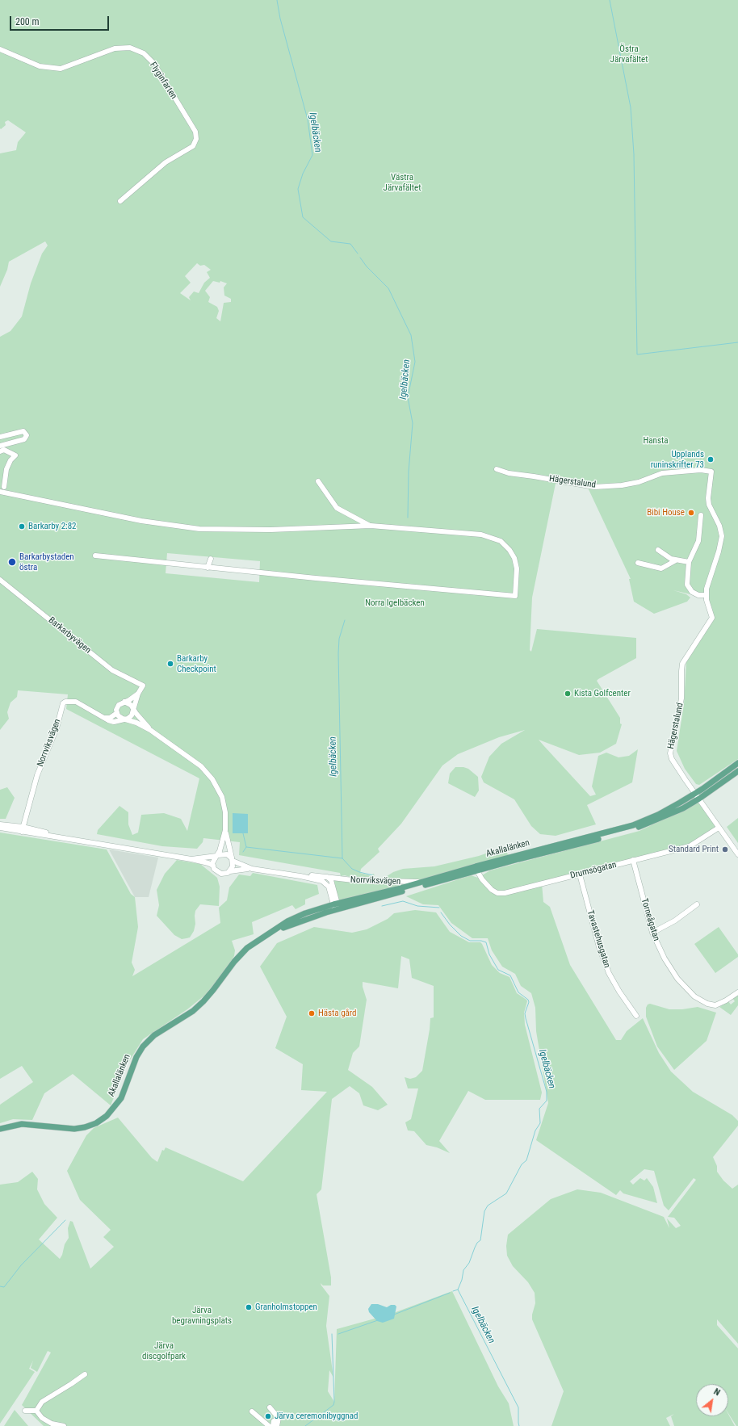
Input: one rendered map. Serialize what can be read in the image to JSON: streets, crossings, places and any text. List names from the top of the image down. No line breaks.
{"streets":{"main road":["Akallalänken"],"street":["Flyginfarten","Hägerstalund","Barkarbyvägen","Norrviksvägen","Drumsögatan","Torneågatan","Tavastehusgatan"]},"crossings":[["Hägerstalund","Akallalänken"],["Hägerstalund","Drumsögatan"],["Norrviksvägen","Akallalänken"],["Akallalänken","Drumsögatan"],["Drumsögatan","Torneågatan"],["Drumsögatan","Tavastehusgatan"]],"water":["Igelbäcken"],"parks":["Östra Järvafältet","Västra Järvafältet","Hansta","Norra Igelbäcken","Järva begravningsplats","Järva discgolfpark"],"places":["Upplands runinskrifter 73","Bibi House","Barkarby 2:82","Barkarbystaden östra","Barkarby Checkpoint","Kista Golfcenter","Standard Print","Hästa gård","Granholmstoppen","Järva ceremonibyggnad"],"scale_bar":"200 m","north":"top right"}
